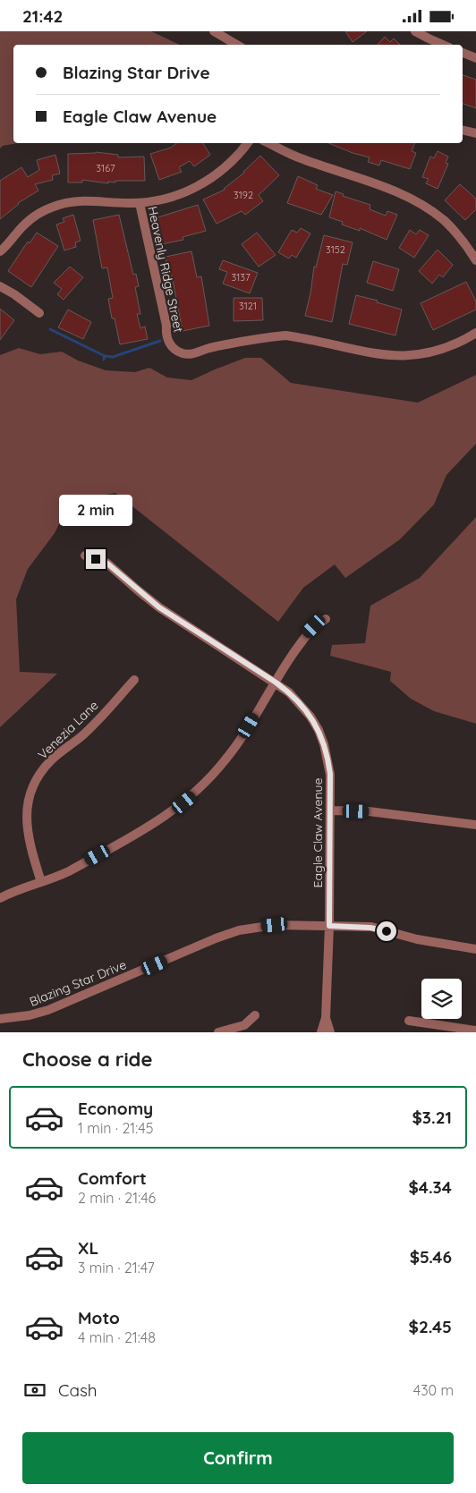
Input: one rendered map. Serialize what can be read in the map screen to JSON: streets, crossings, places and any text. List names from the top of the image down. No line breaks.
{"streets":{"street":["Heavenly Ridge Street","Venezia Lane","Eagle Claw Avenue","Blazing Star Drive"]},"crossings":[["Eagle Claw Avenue","Blazing Star Drive"]],"house_numbers":["3167","3192","3152","3137","3121"],"page":{"status":"21:42","banner":["Blazing Star Drive","Eagle Claw Avenue"],"bubble":"2 min","heading":"Choose a ride","list":[{"name":"Economy","note":"1 min · 21:45","value":"$3.21"},{"name":"Comfort","note":"2 min · 21:46","value":"$4.34"},{"name":"XL","note":"3 min · 21:47","value":"$5.46"},{"name":"Moto","note":"4 min · 21:48","value":"$2.45"}],"pay":["Cash","430 m"],"buttons":"Confirm"}}
